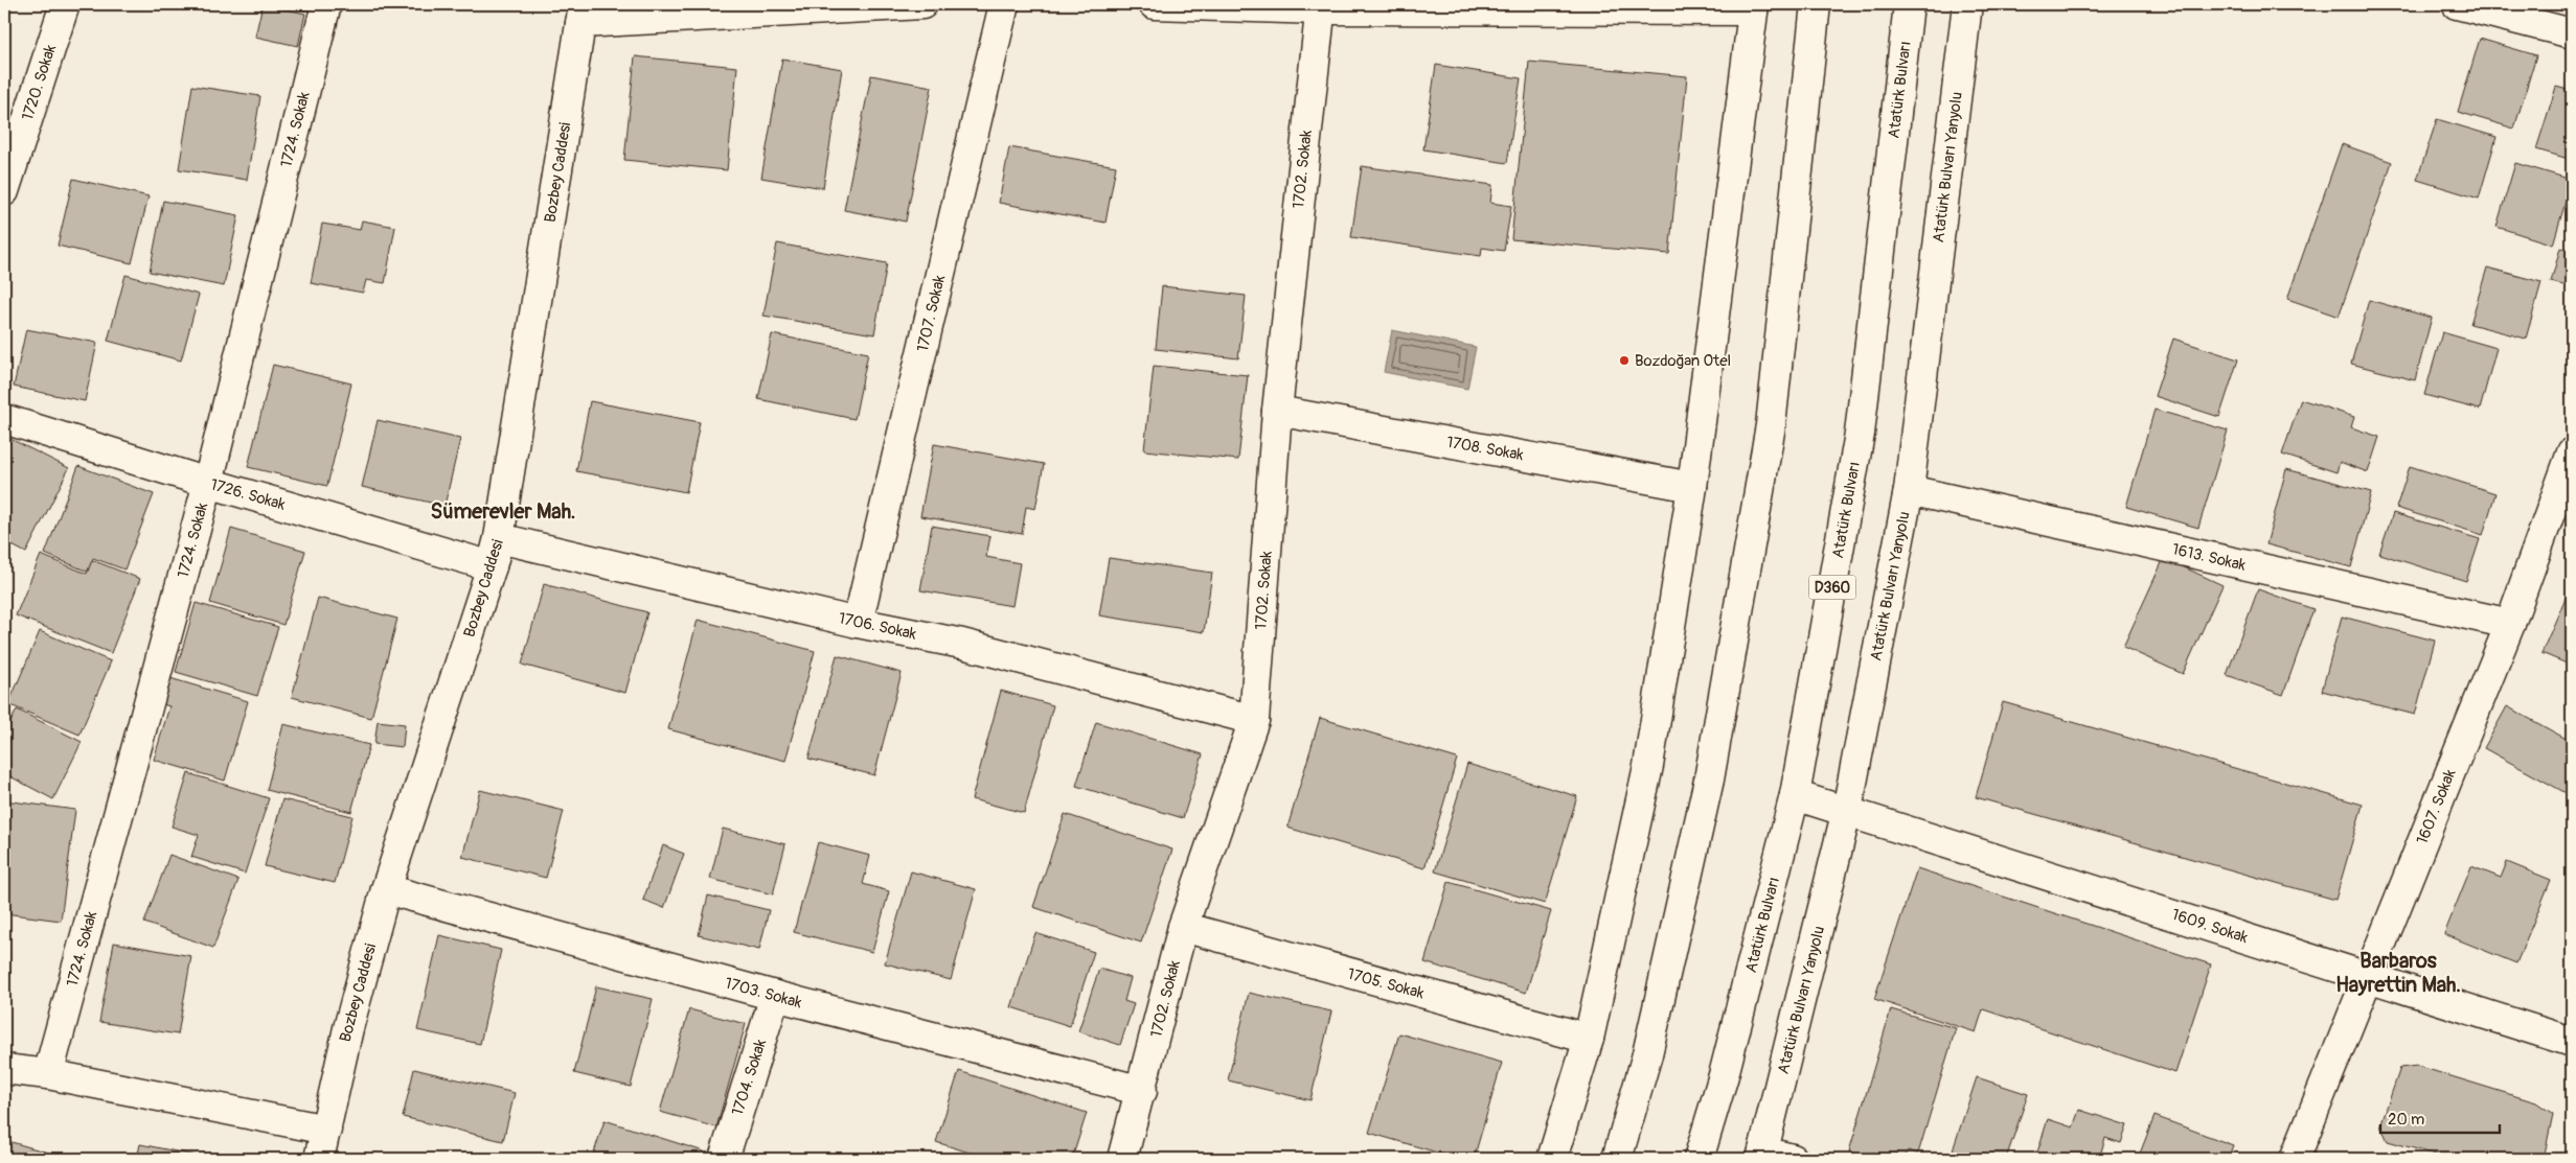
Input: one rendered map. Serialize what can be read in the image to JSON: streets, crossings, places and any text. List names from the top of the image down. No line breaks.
{"streets":{"main road":["1720. Sokak","Atatürk Bulvarı","1724. Sokak","Atatürk Bulvarı Yanyolu","1702. Sokak","Bozbey Caddesi","1707. Sokak","1708. Sokak","1726. Sokak","1613. Sokak","D360","1706. Sokak","1607. Sokak","1609. Sokak","1705. Sokak","1703. Sokak","1704. Sokak"]},"crossings":[["Atatürk Bulvarı","1609. Sokak"],["1724. Sokak","1726. Sokak"],["Atatürk Bulvarı Yanyolu","1613. Sokak"],["Atatürk Bulvarı Yanyolu","1609. Sokak"],["1702. Sokak","1708. Sokak"],["1702. Sokak","1706. Sokak"],["1702. Sokak","1705. Sokak"],["1702. Sokak","1703. Sokak"],["Bozbey Caddesi","1726. Sokak"],["Bozbey Caddesi","1706. Sokak"],["Bozbey Caddesi","1703. Sokak"],["1707. Sokak","1706. Sokak"],["1613. Sokak","1607. Sokak"],["1607. Sokak","1609. Sokak"],["1703. Sokak","1704. Sokak"]],"districts":["Sümerevler Mah.","Barbaros Hayrettin Mah."],"places":["Bozdoğan Otel"],"scale_bar":"20 m"}
